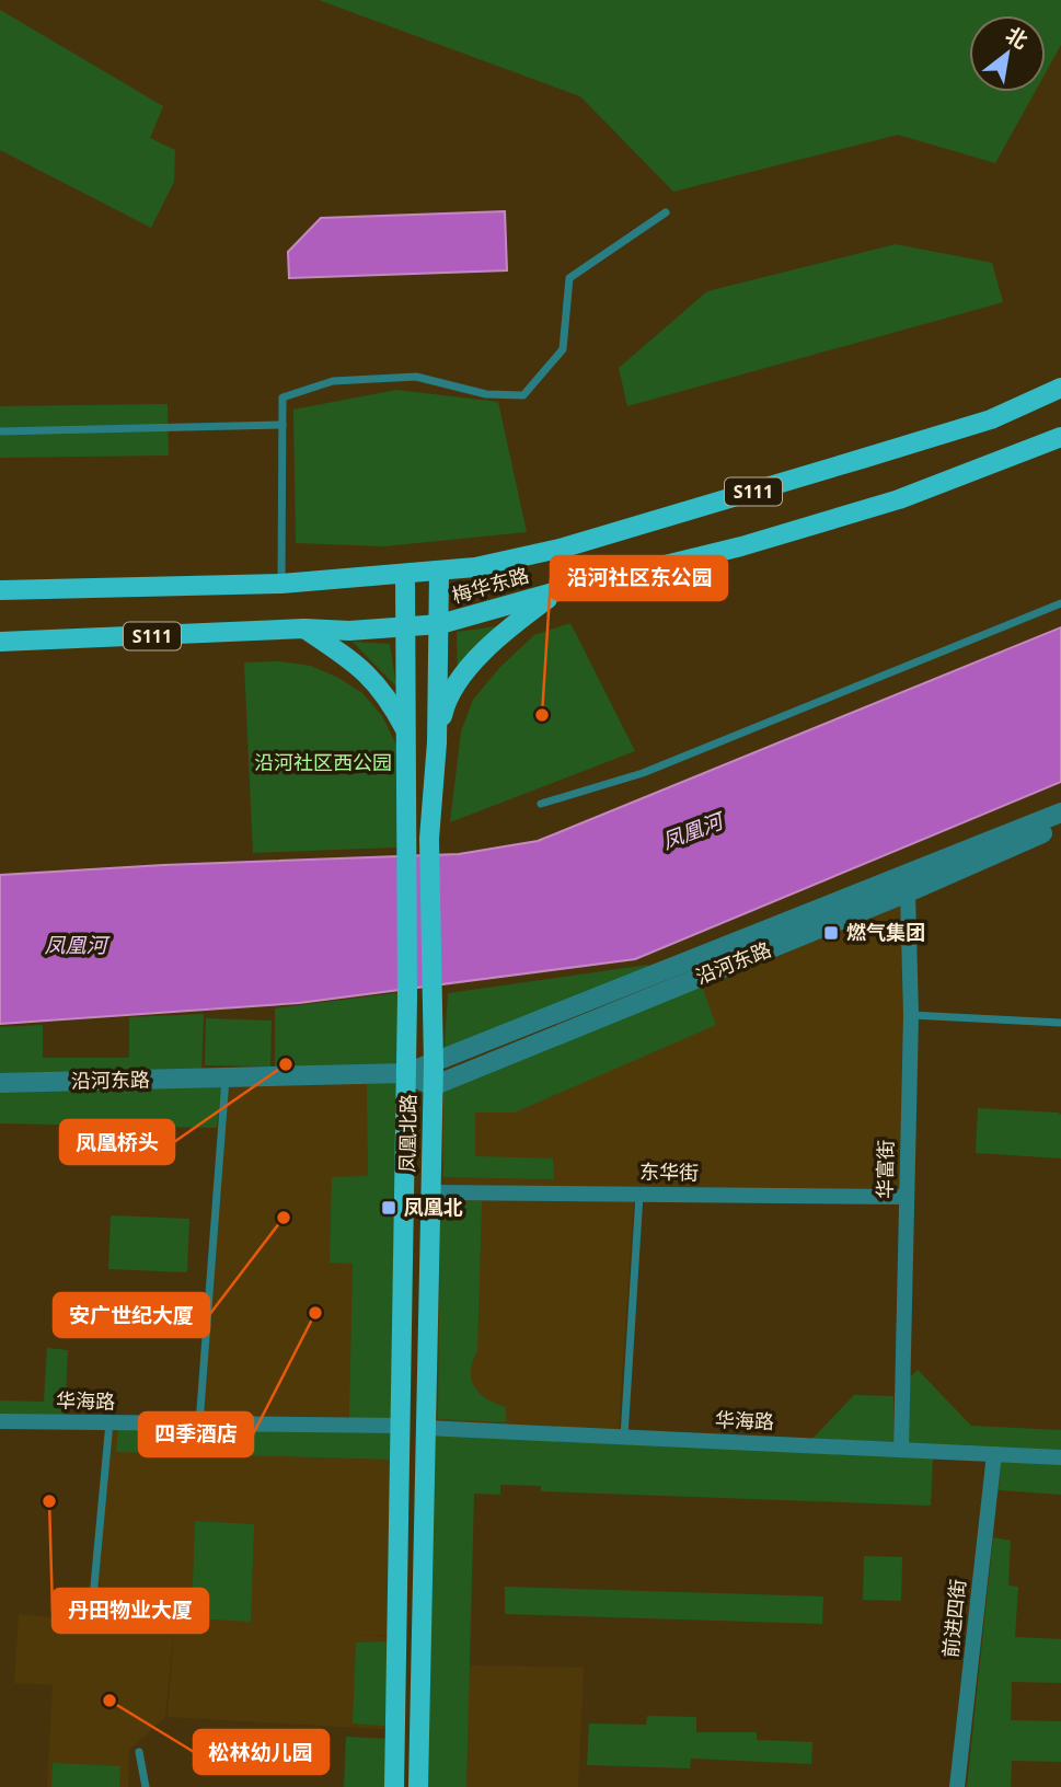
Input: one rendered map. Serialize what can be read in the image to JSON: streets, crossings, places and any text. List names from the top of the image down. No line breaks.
{"streets":{"main road":["S111","梅华东路","凤凰北路"],"street":["沿河东路","华富街","东华街","华海路","前进四街"]},"crossings":[["梅华东路","凤凰北路"],["沿河东路","凤凰北路"],["沿河东路","华富街"],["凤凰北路","东华街"],["凤凰北路","华海路"],["华富街","东华街"],["华富街","华海路"],["华海路","前进四街"]],"water":["凤凰河"],"parks":["沿河社区西公园"],"places":{"other":["沿河社区东公园","凤凰桥头","安广世纪大厦","四季酒店","丹田物业大厦","松林幼儿园"],"transit":["燃气集团","凤凰北"]},"north":"top right"}
